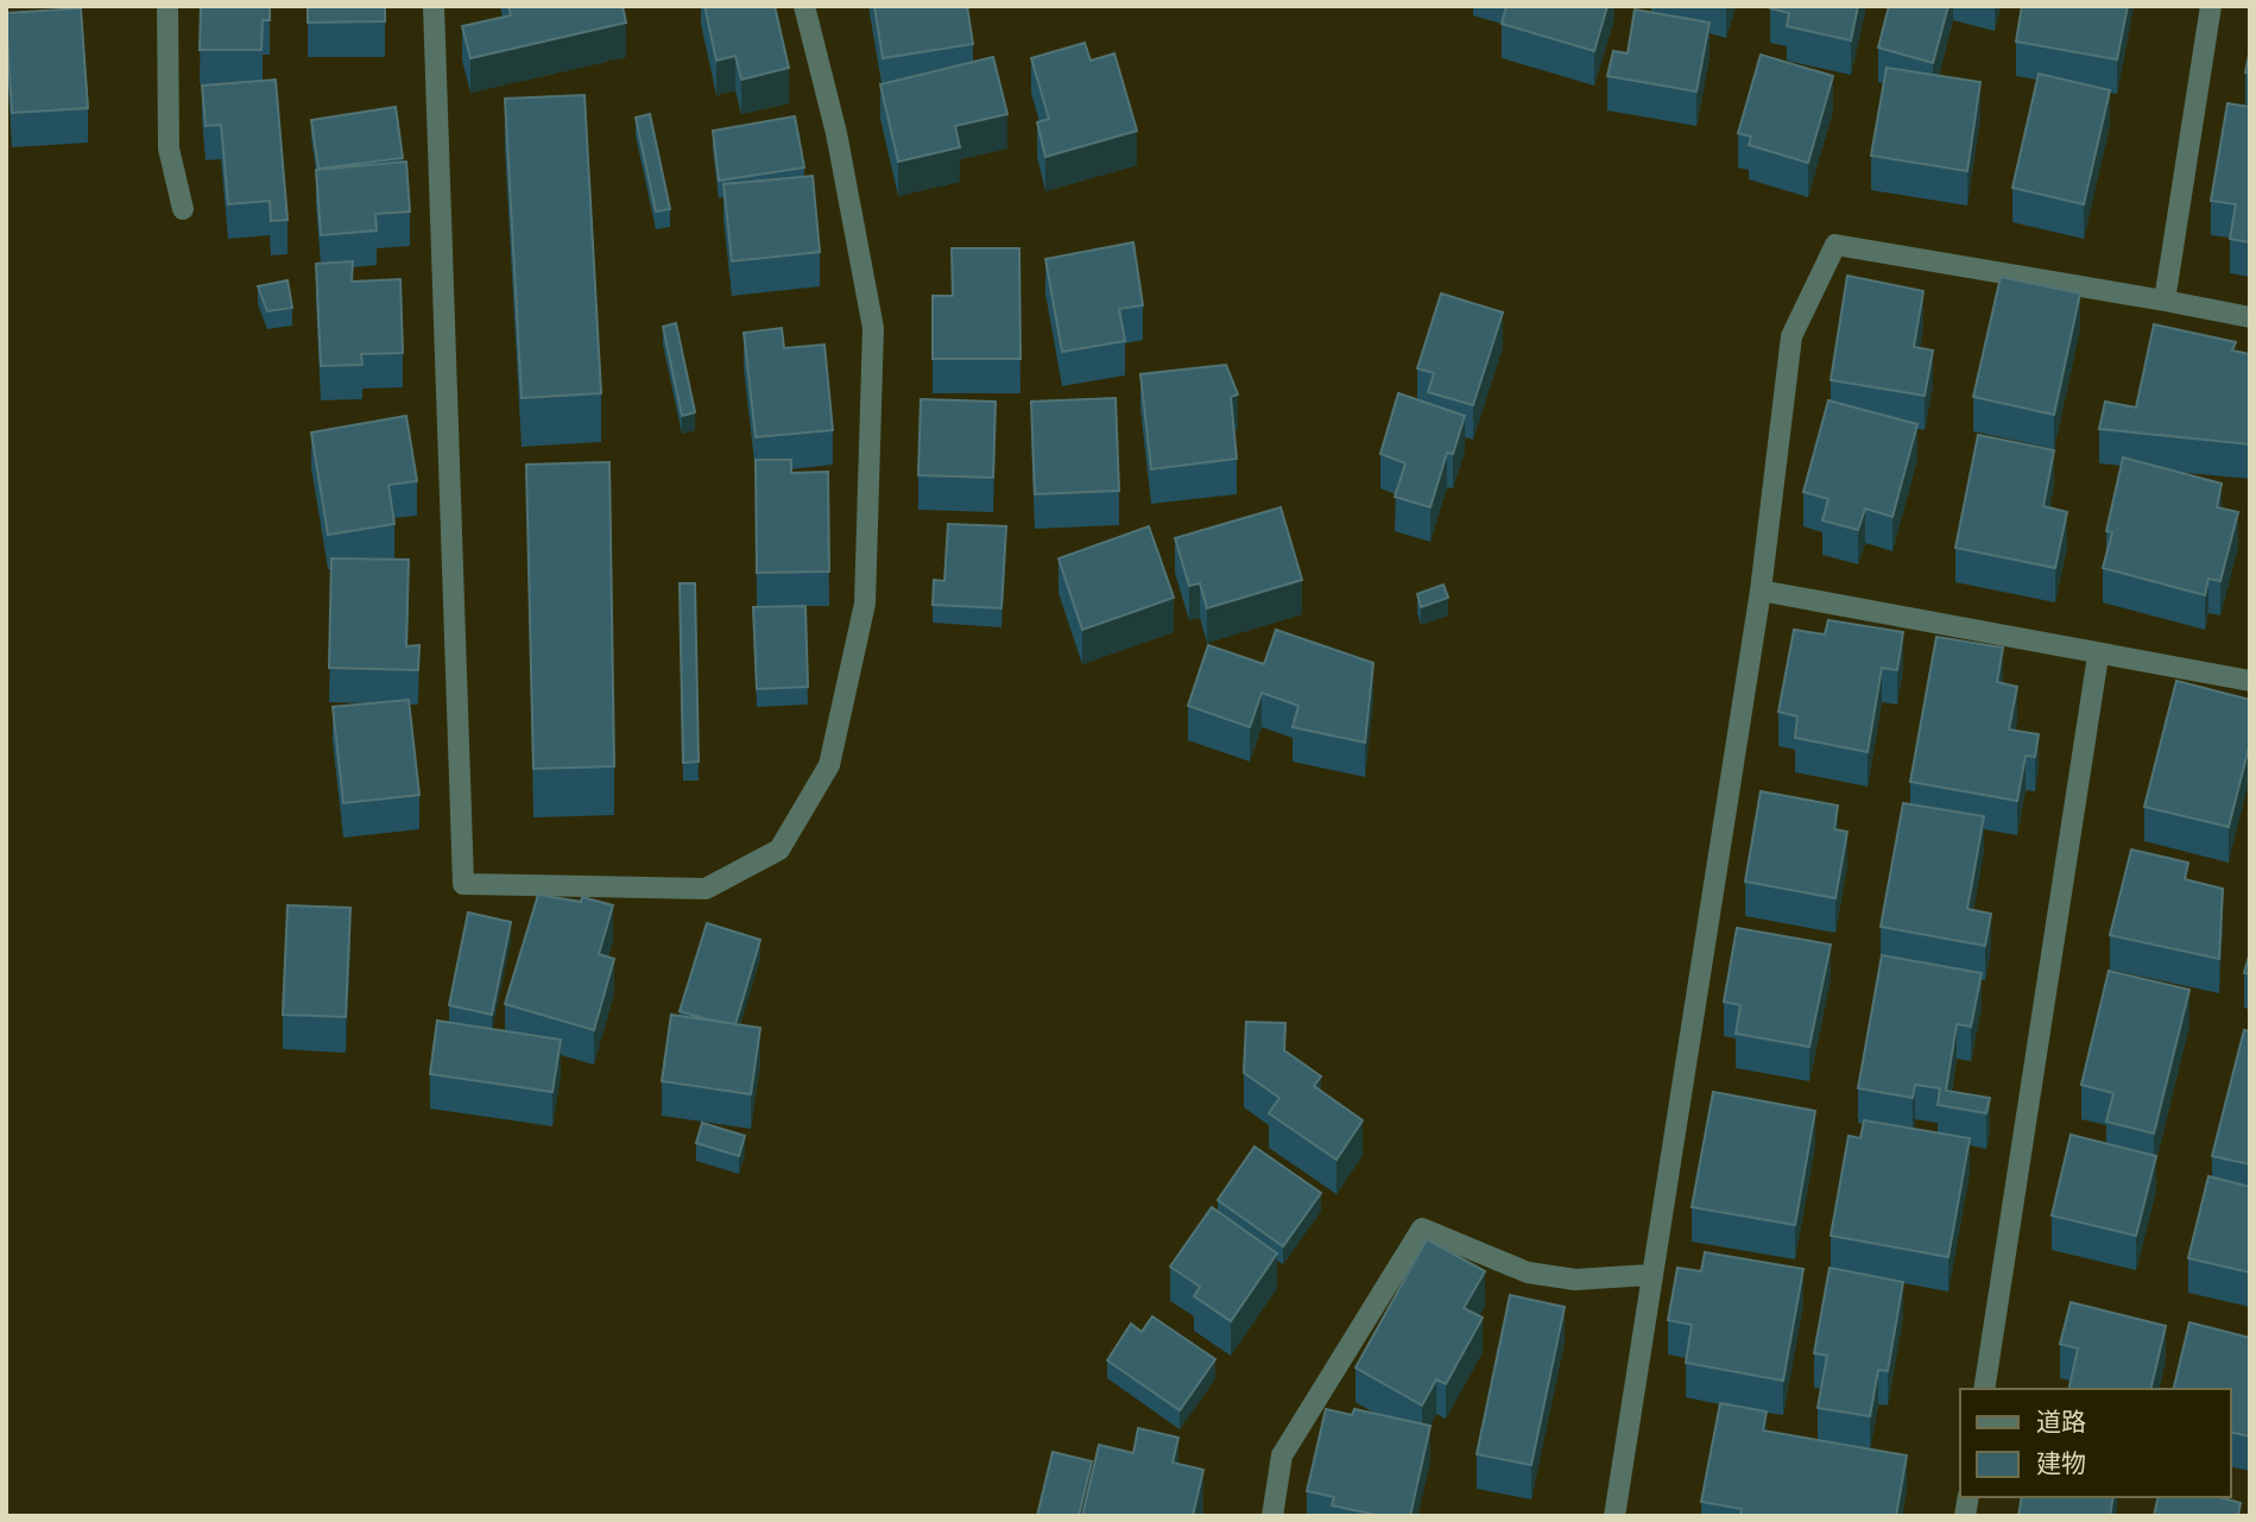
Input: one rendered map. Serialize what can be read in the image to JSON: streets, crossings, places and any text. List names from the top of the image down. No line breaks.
{"legend":["道路","建物"]}
